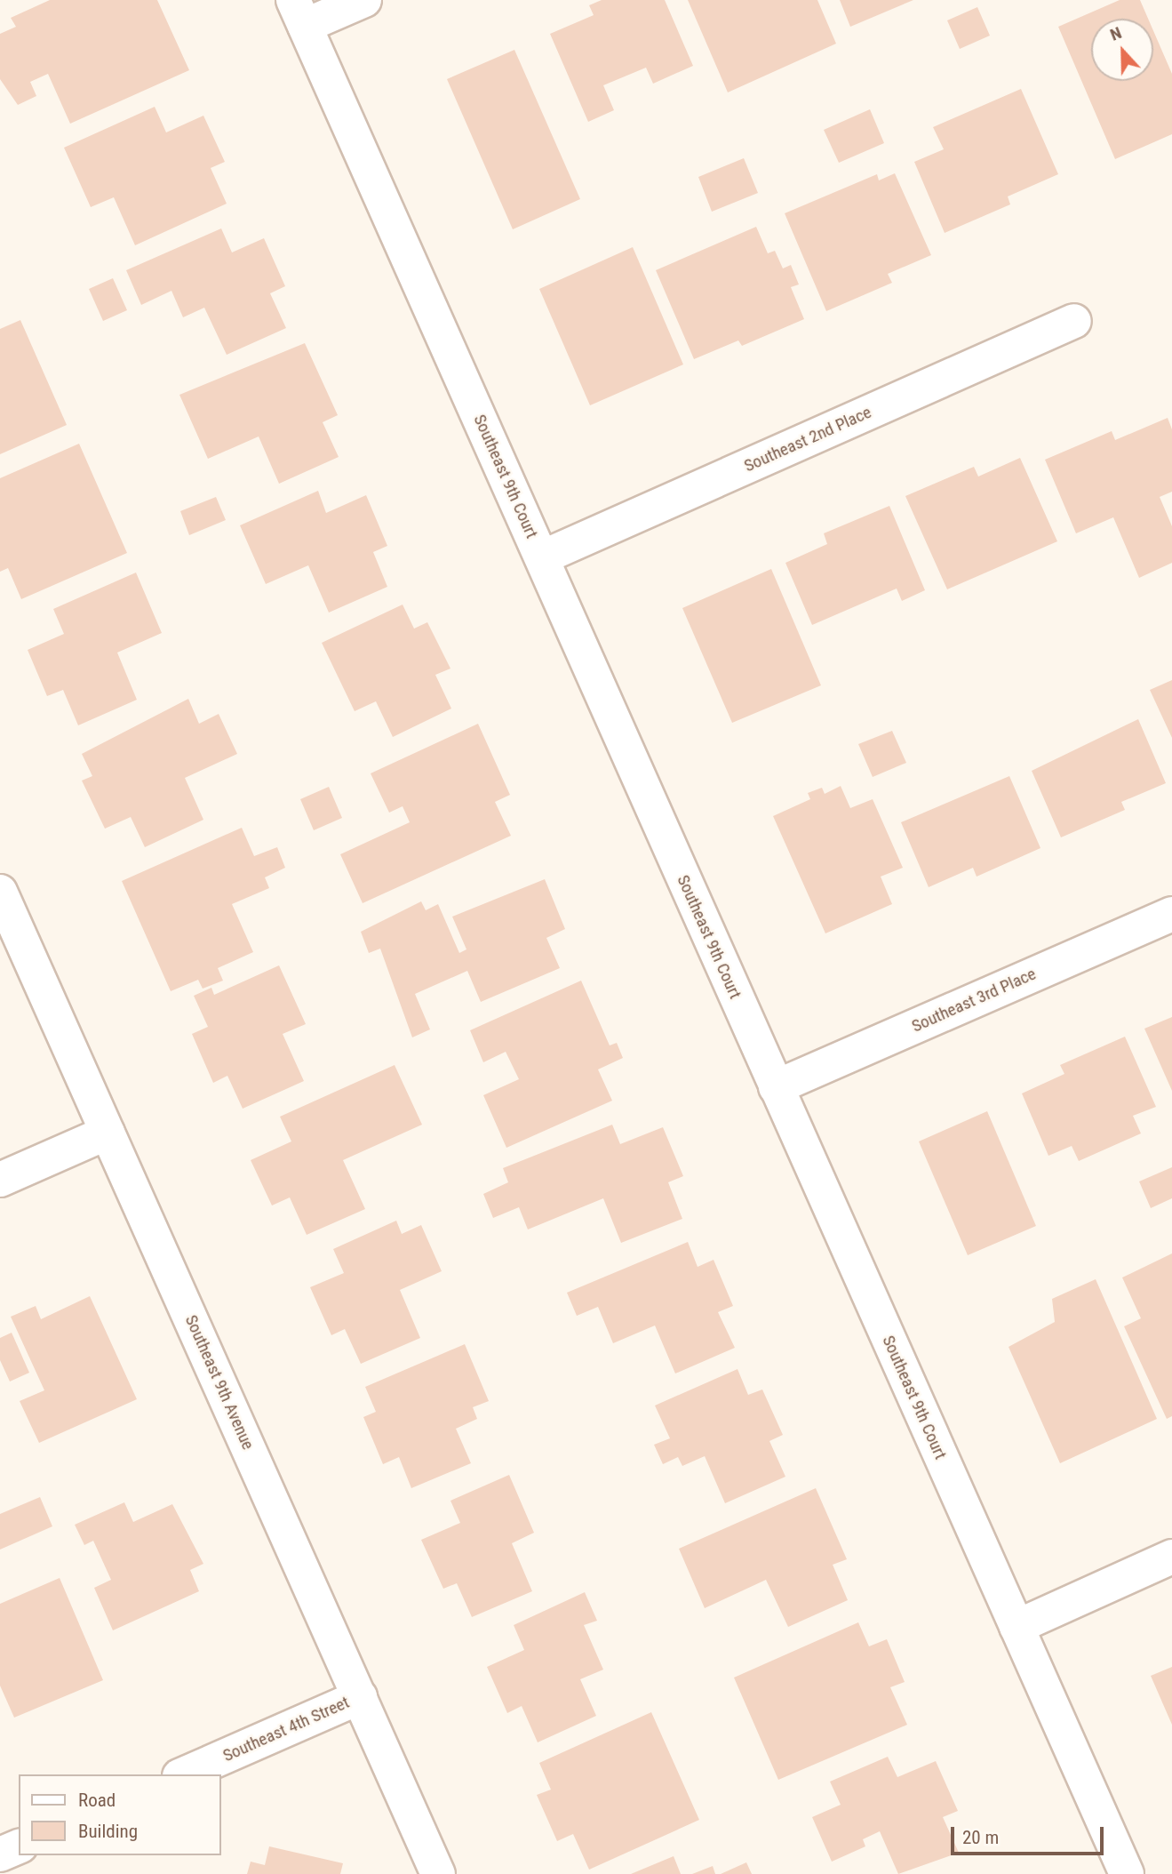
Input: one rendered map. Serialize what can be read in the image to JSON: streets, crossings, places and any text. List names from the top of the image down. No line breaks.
{"streets":{"street":["Southeast 2nd Place","Southeast 9th Court","Southeast 3rd Place","Southeast 9th Avenue","Southeast 4th Street"]},"crossings":[["Southeast 2nd Place","Southeast 9th Court"],["Southeast 9th Court","Southeast 3rd Place"],["Southeast 9th Avenue","Southeast 4th Street"]],"legend":["Road","Building"],"scale_bar":"20 m","north":"top"}
